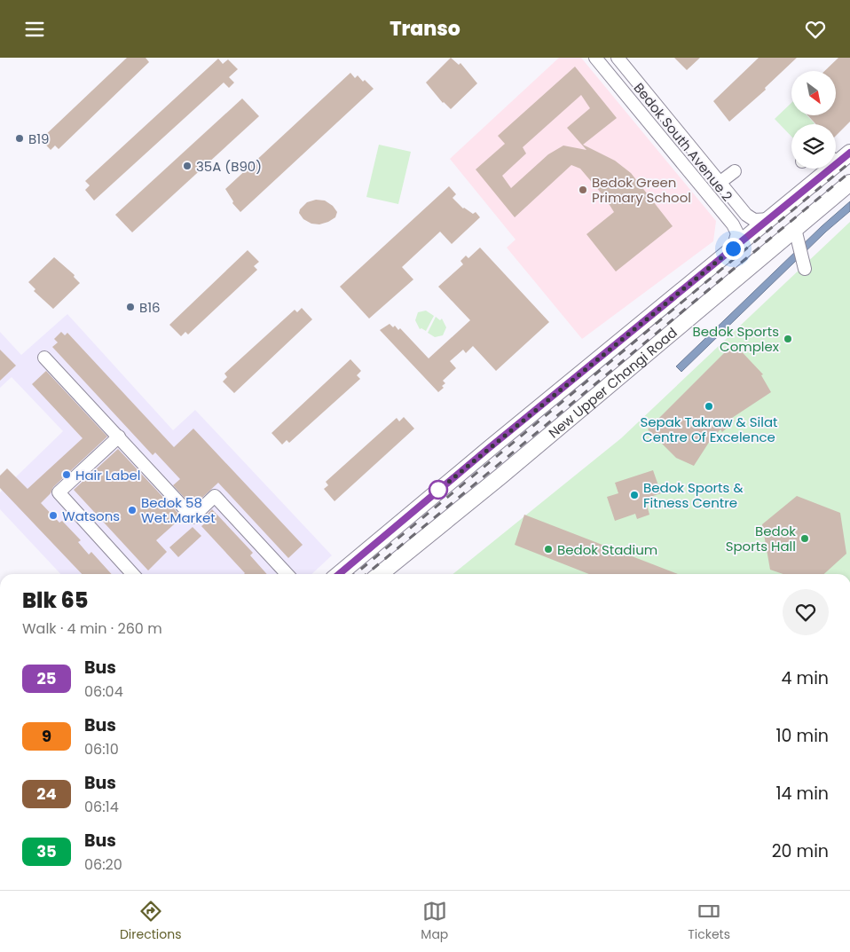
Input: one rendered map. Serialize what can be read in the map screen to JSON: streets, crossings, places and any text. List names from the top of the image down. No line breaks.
{"streets":{"main road":["New Upper Changi Road"],"street":["Bedok South Avenue 2"]},"crossings":[["Bedok South Avenue 2","New Upper Changi Road"]],"places":["B19","35A (B90)","Bedok Green Primary School","B16","Bedok Sports Complex","Sepak Takraw & Silat Centre Of Excelence","Hair Label","Bedok Sports & Fitness Centre","Bedok 58 Wet.Market","Watsons","Bedok Sports Hall","Bedok Stadium"],"lines":["bus line 25"],"north":"bottom right","page":{"header":"Transo","heading":["Blk 65","Walk · 4 min · 260 m"],"list":[{"mark":"25","name":"Bus","note":"06:04","value":"4 min"},{"mark":"9","name":"Bus","note":"06:10","value":"10 min"},{"mark":"24","name":"Bus","note":"06:14","value":"14 min"},{"mark":"35","name":"Bus","note":"06:20","value":"20 min"}],"tabs":["Directions","Map","Tickets"]}}
